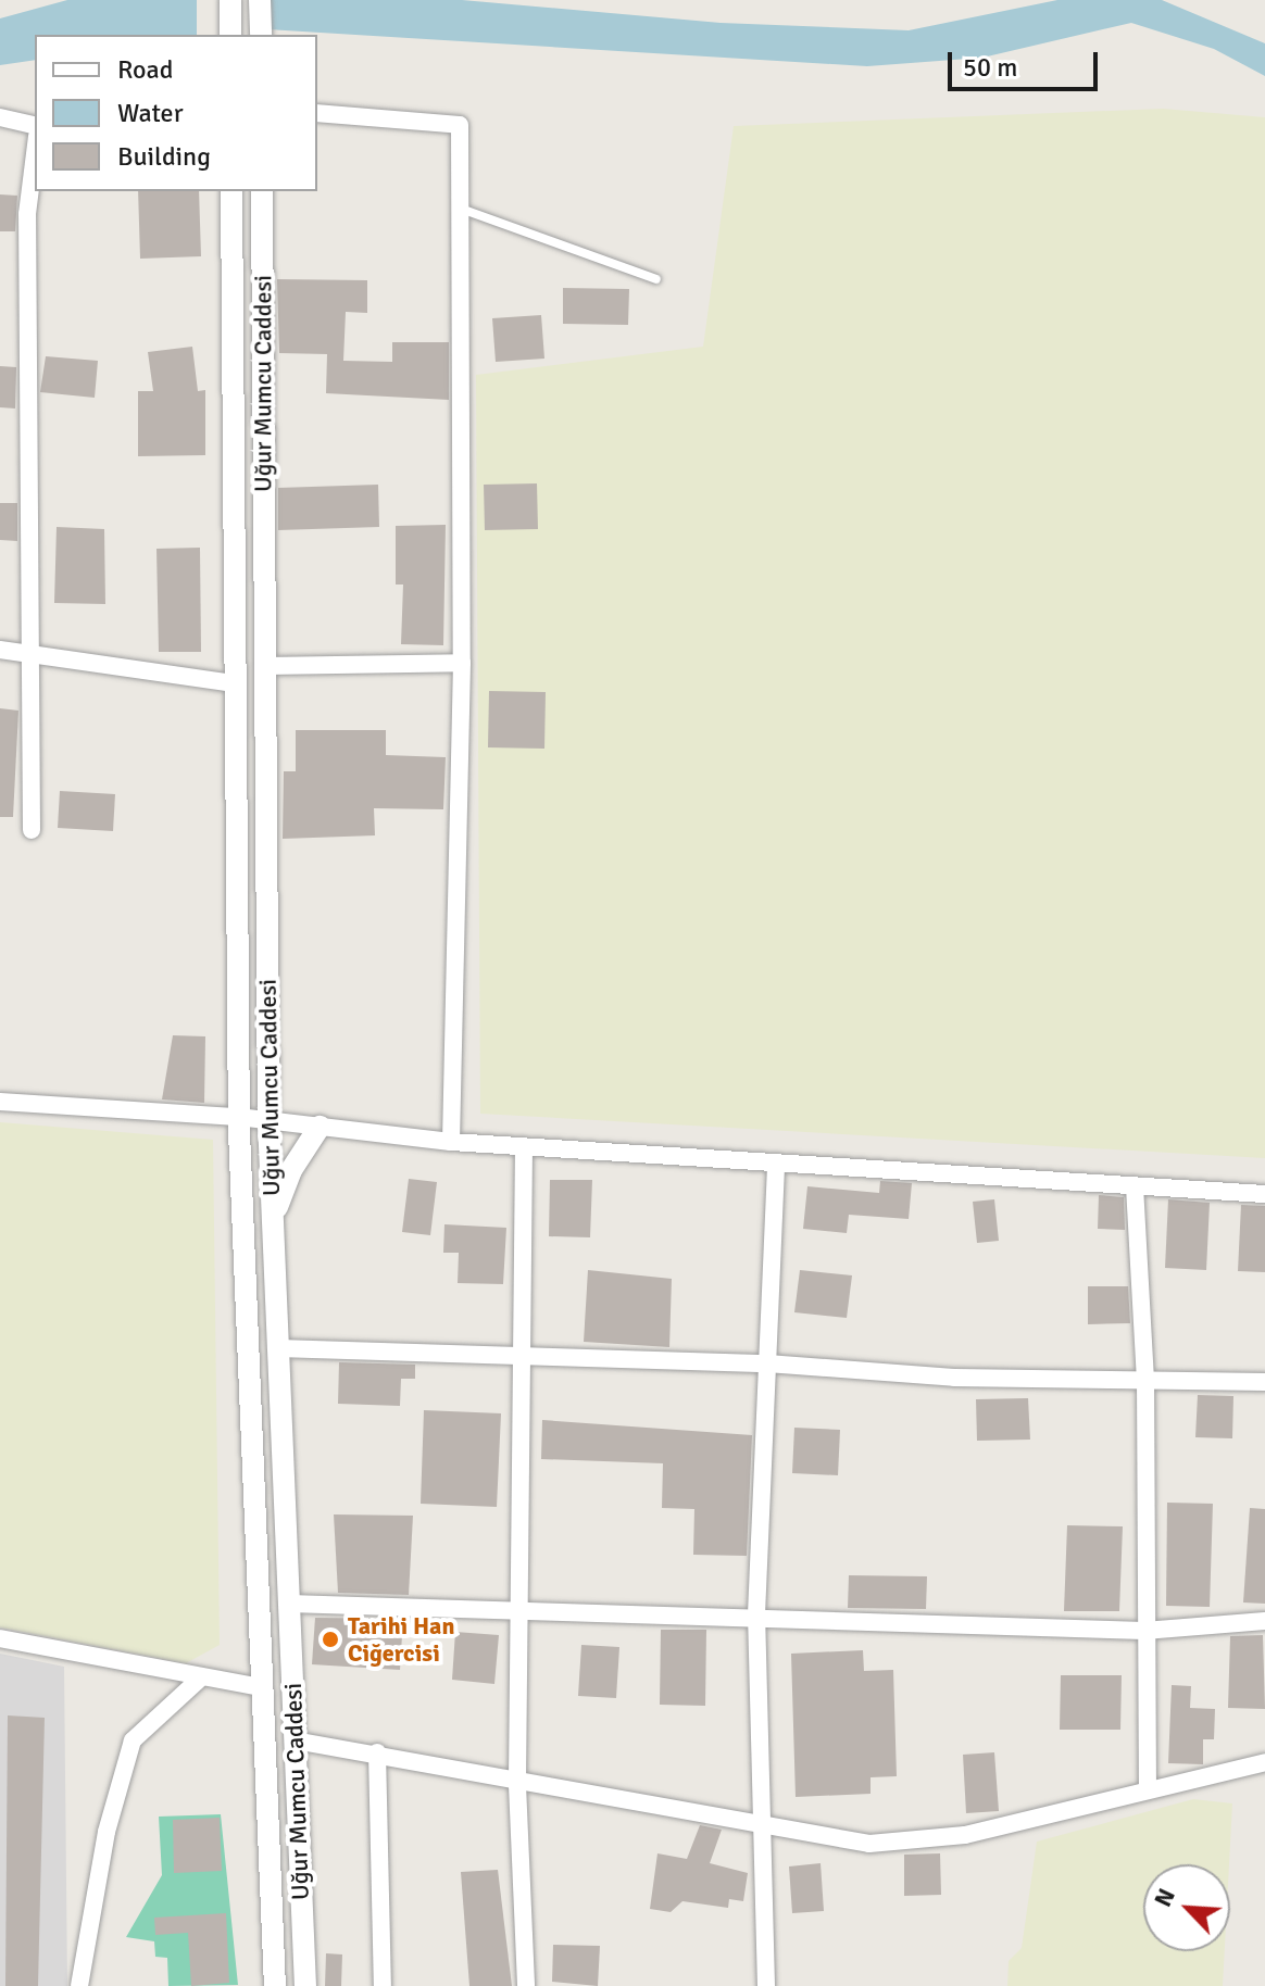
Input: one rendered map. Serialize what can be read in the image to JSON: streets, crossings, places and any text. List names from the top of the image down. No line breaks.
{"streets":{"street":["Uğur Mumcu Caddesi"]},"places":["Tarihi Han Ciğercisi"],"legend":["Road","Water","Building"],"scale_bar":"50 m","north":"top left"}
